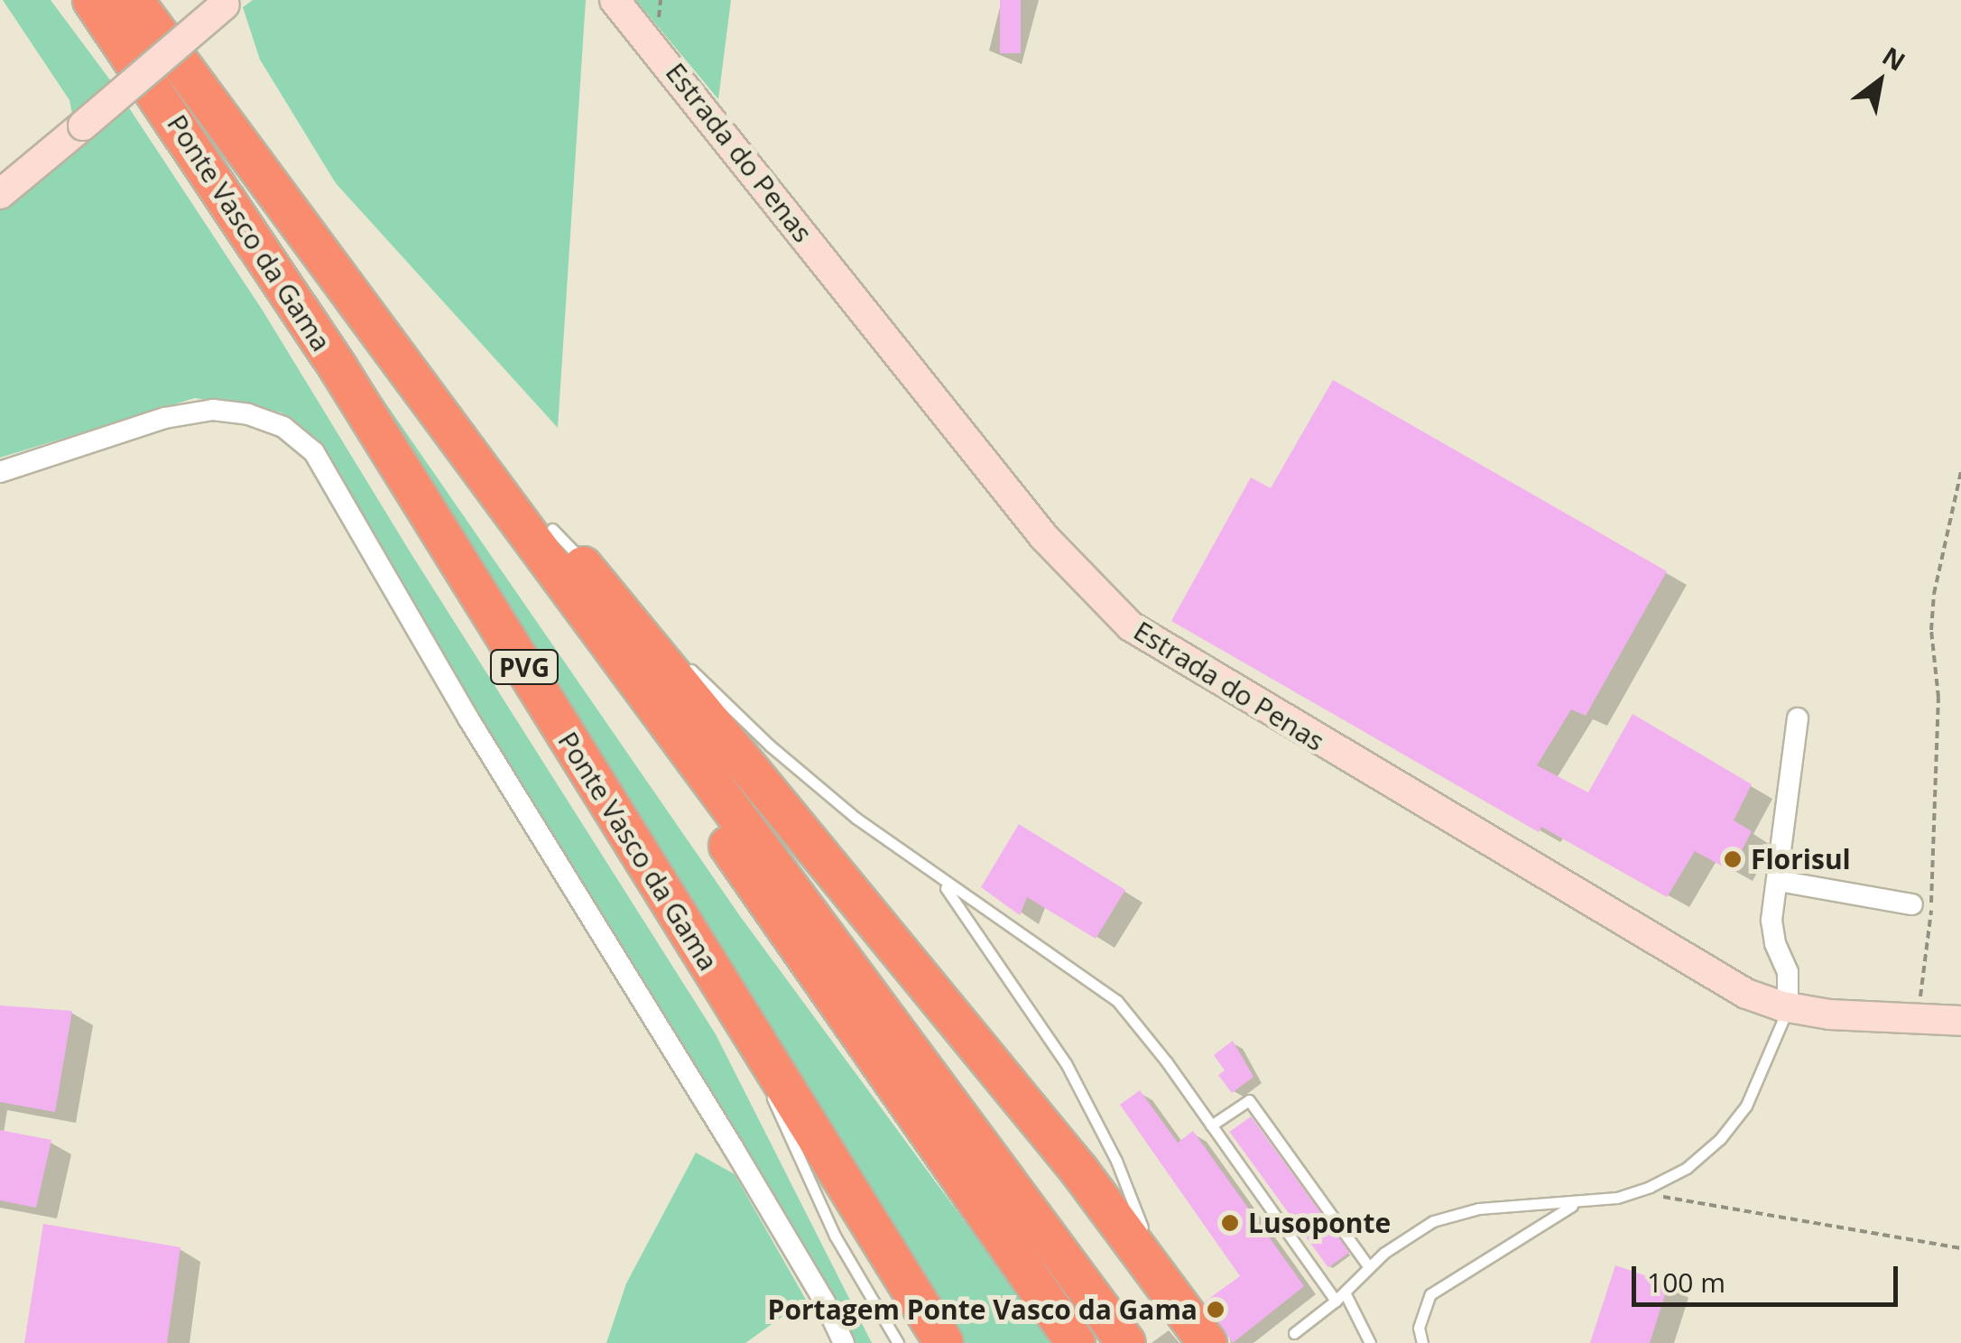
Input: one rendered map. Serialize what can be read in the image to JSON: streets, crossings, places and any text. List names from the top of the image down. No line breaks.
{"streets":{"highway":["Ponte Vasco da Gama","PVG"],"street":["Estrada do Penas"]},"places":["Florisul","Lusoponte","Portagem Ponte Vasco da Gama"],"scale_bar":"100 m","north":"top right"}
